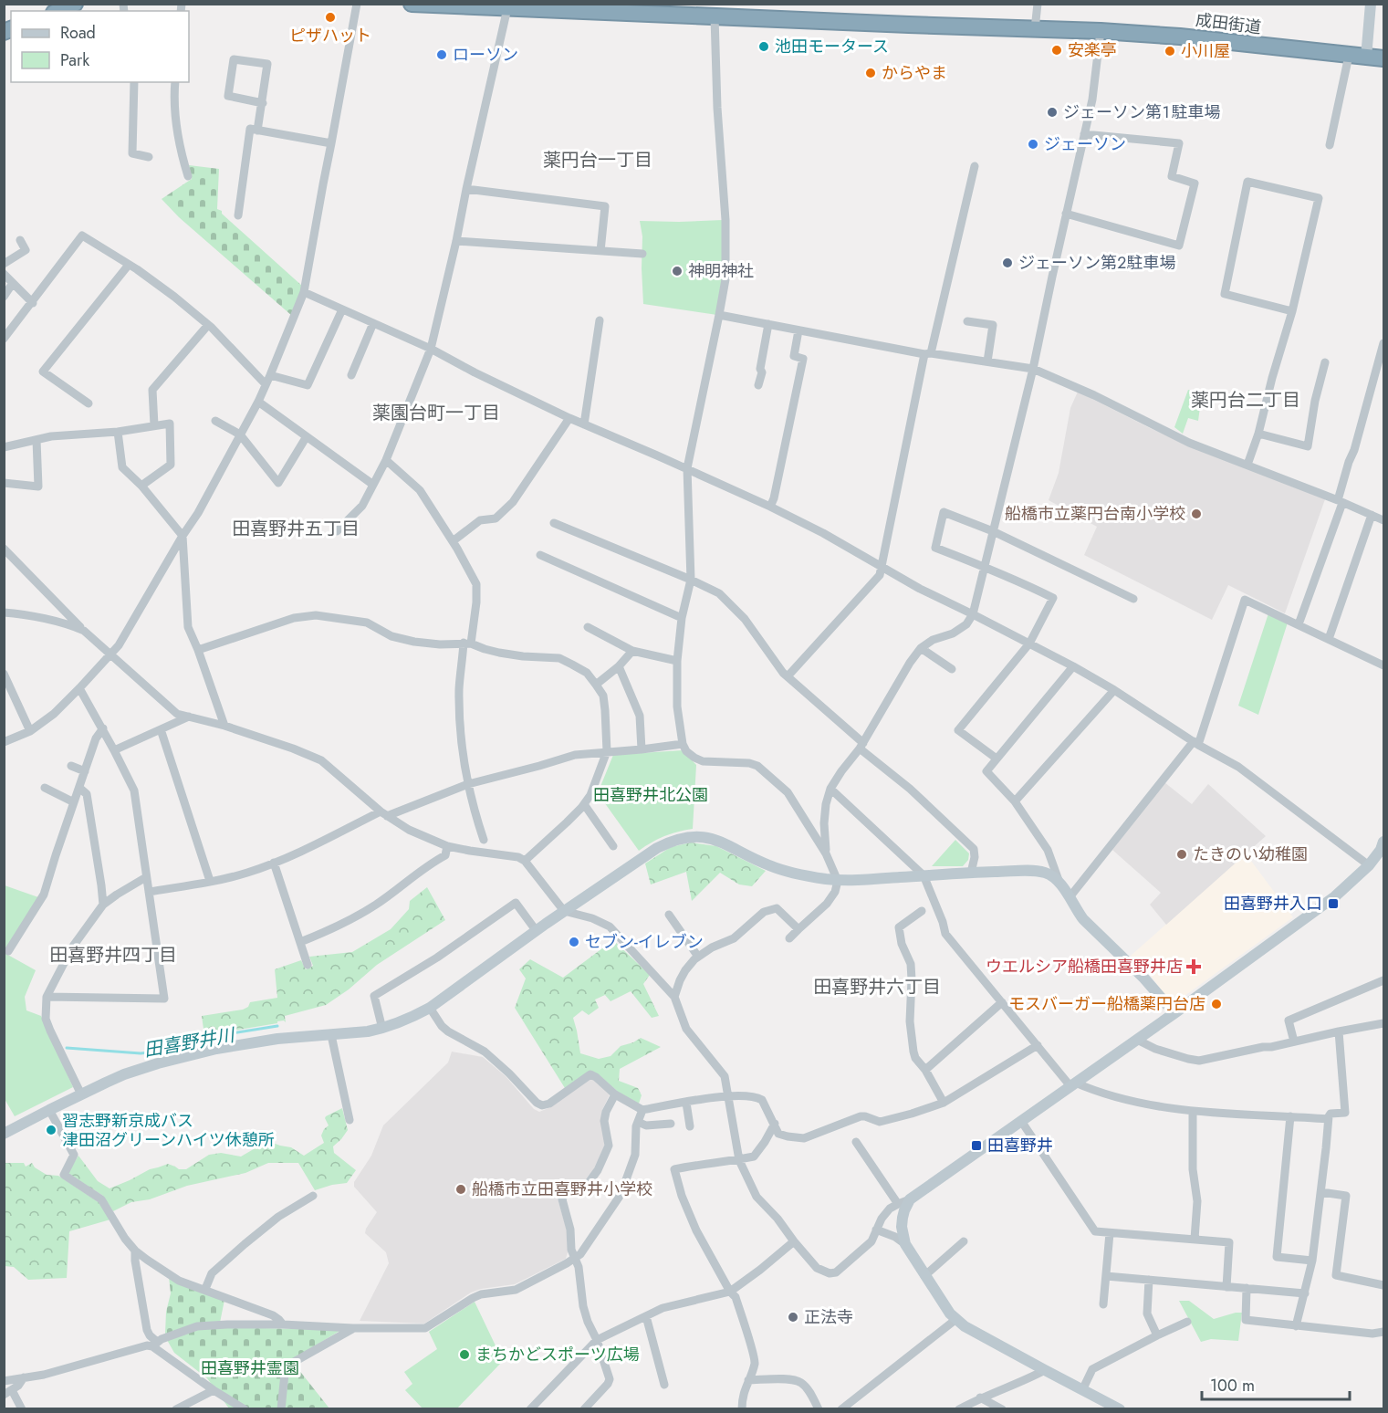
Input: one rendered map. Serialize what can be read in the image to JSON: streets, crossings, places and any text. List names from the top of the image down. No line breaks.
{"streets":{"highway":["成田街道"]},"districts":["薬円台一丁目","薬円台二丁目","薬園台町一丁目","田喜野井五丁目","田喜野井四丁目","田喜野井六丁目"],"water":["田喜野井川"],"parks":["田喜野井北公園","田喜野井霊園"],"places":{"other":["ピザハット","池田モータース","安楽亭","小川屋","ローソン","からやま","ジェーソン第１駐車場","ジェーソン","ジェーソン第２駐車場","神明神社","船橋市立薬円台南小学校","たきのい幼稚園","セブン-イレブン","モスバーガー船橋薬円台店","習志野新京成バス 津田沼グリーンハイツ休憩所","船橋市立田喜野井小学校","正法寺","まちかどスポーツ広場"],"transit":["田喜野井入口","田喜野井"],"health":["ウエルシア船橋田喜野井店"]},"legend":["Road","Park"],"scale_bar":"100 m"}
